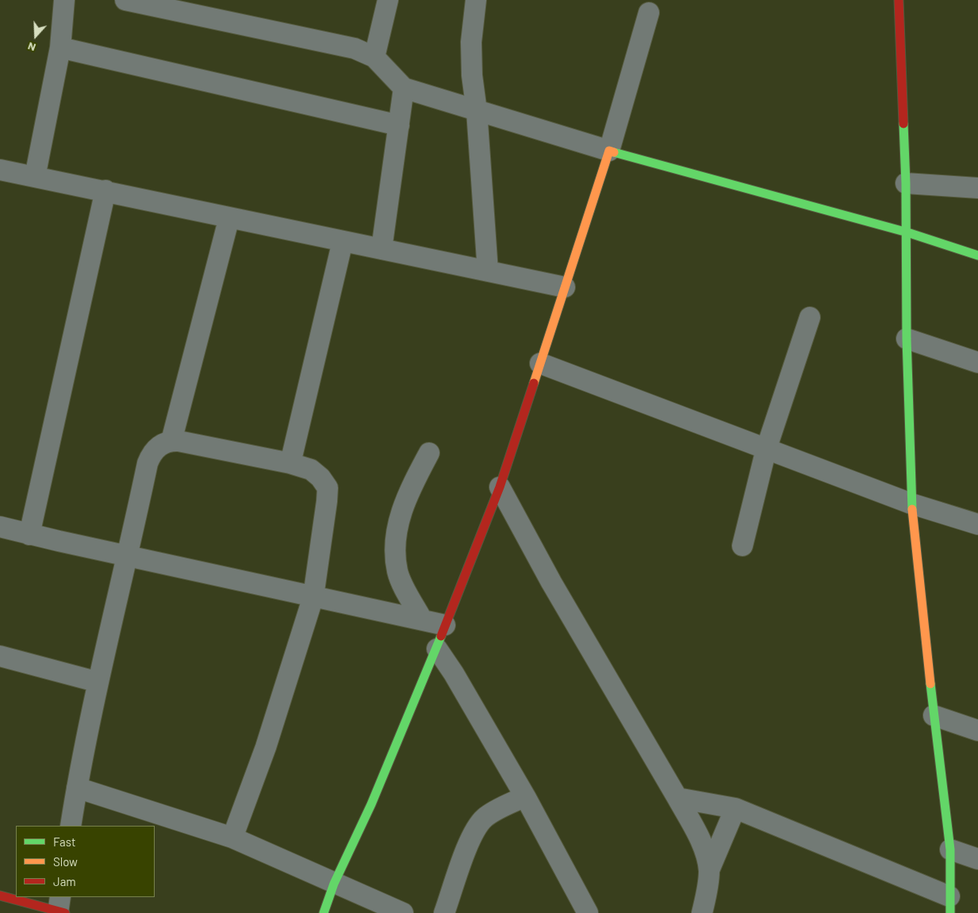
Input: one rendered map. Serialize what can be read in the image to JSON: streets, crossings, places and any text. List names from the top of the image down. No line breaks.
{"legend":["Fast","Slow","Jam"],"north":"bottom"}
